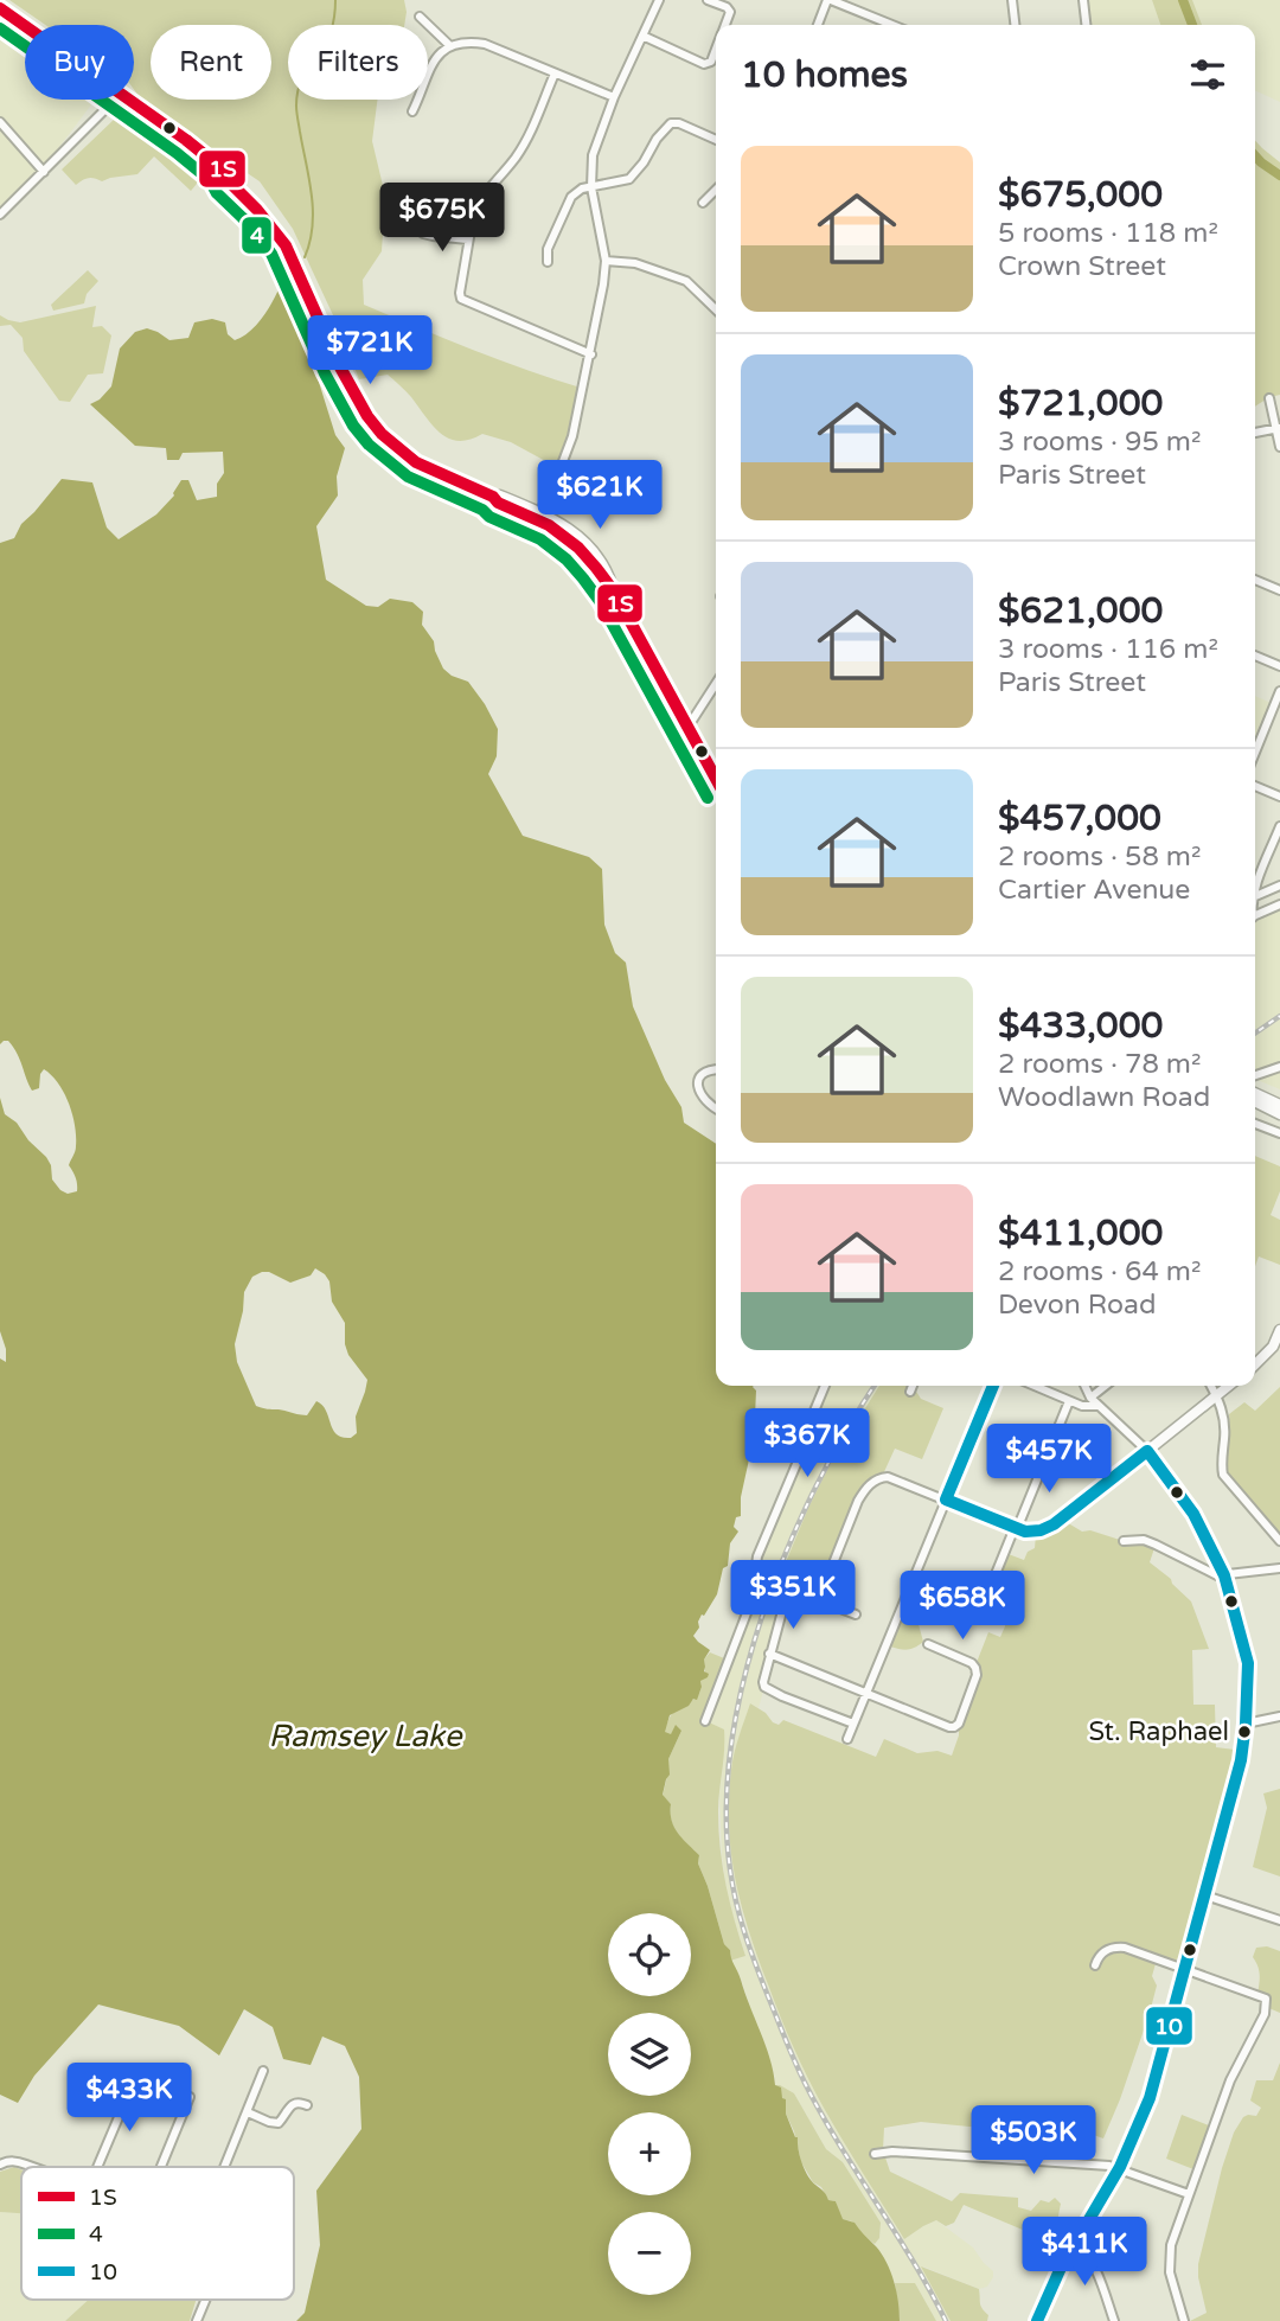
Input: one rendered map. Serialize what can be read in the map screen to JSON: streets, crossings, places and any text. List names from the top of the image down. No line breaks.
{"water":["Ramsey Lake"],"places":["St. Raphael"],"lines":["transit line 1S","transit line 4","transit line 10"],"legend":["1S","4","10"],"page":{"chip":["Buy","Rent","Filters"],"heading":"10 homes","list":[{"name":"$675,000","note":"5 rooms · 118 m² · Crown Street"},{"name":"$721,000","note":"3 rooms · 95 m² · Paris Street"},{"name":"$621,000","note":"3 rooms · 116 m² · Paris Street"},{"name":"$457,000","note":"2 rooms · 58 m² · Cartier Avenue"},{"name":"$433,000","note":"2 rooms · 78 m² · Woodlawn Road"},{"name":"$411,000","note":"2 rooms · 64 m² · Devon Road"}],"price":["$675K","$721K","$621K","$367K","$457K","$351K","$658K","$433K","$503K","$411K"],"map_buttons":["+","−"]}}
